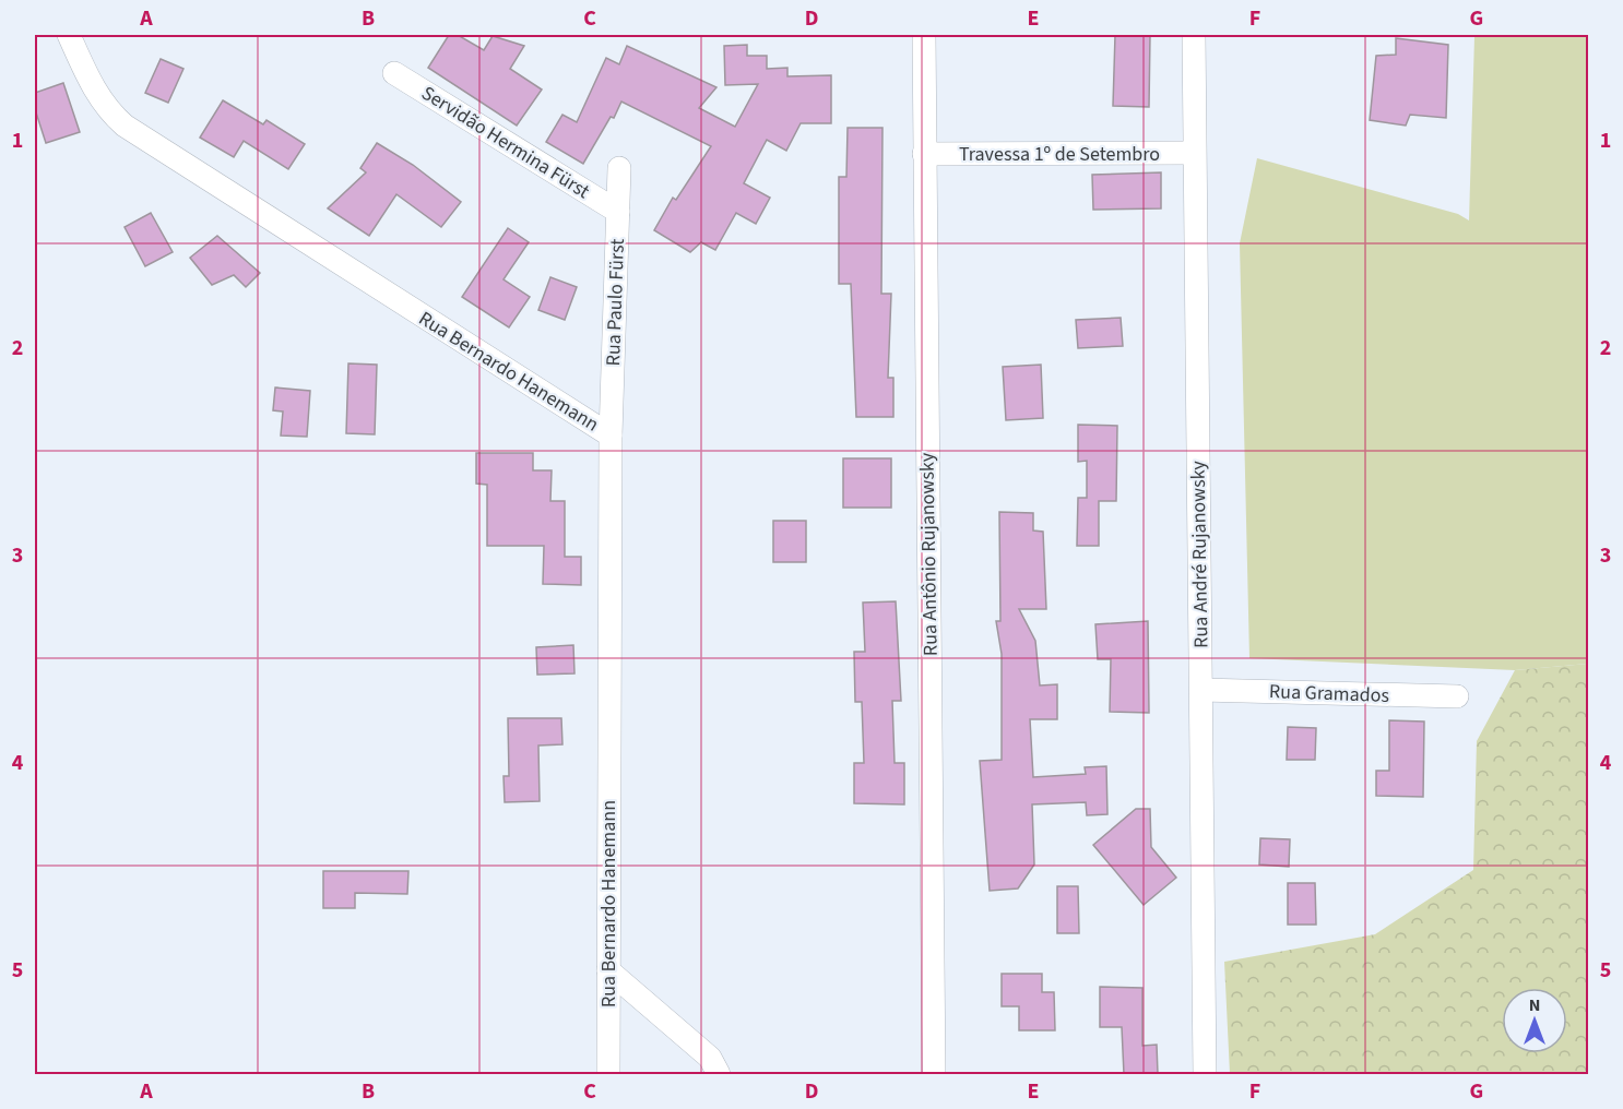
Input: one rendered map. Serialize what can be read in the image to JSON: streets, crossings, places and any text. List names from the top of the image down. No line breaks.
{"streets":{"street":["Servidão Hermina Fürst","Travessa 1º de Setembro","Rua Paulo Fürst","Rua Bernardo Hanemann","Rua Antônio Rujanowsky","Rua André Rujanowsky","Rua Gramados"]},"crossings":[["Servidão Hermina Fürst","Rua Paulo Fürst"],["Travessa 1º de Setembro","Rua Antônio Rujanowsky"],["Travessa 1º de Setembro","Rua André Rujanowsky"],["Rua Paulo Fürst","Rua Bernardo Hanemann"],["Rua André Rujanowsky","Rua Gramados"]],"north":"top","grid":{"columns":["A","B","C","D","E","F","G"],"rows":["1","2","3","4","5"]}}
